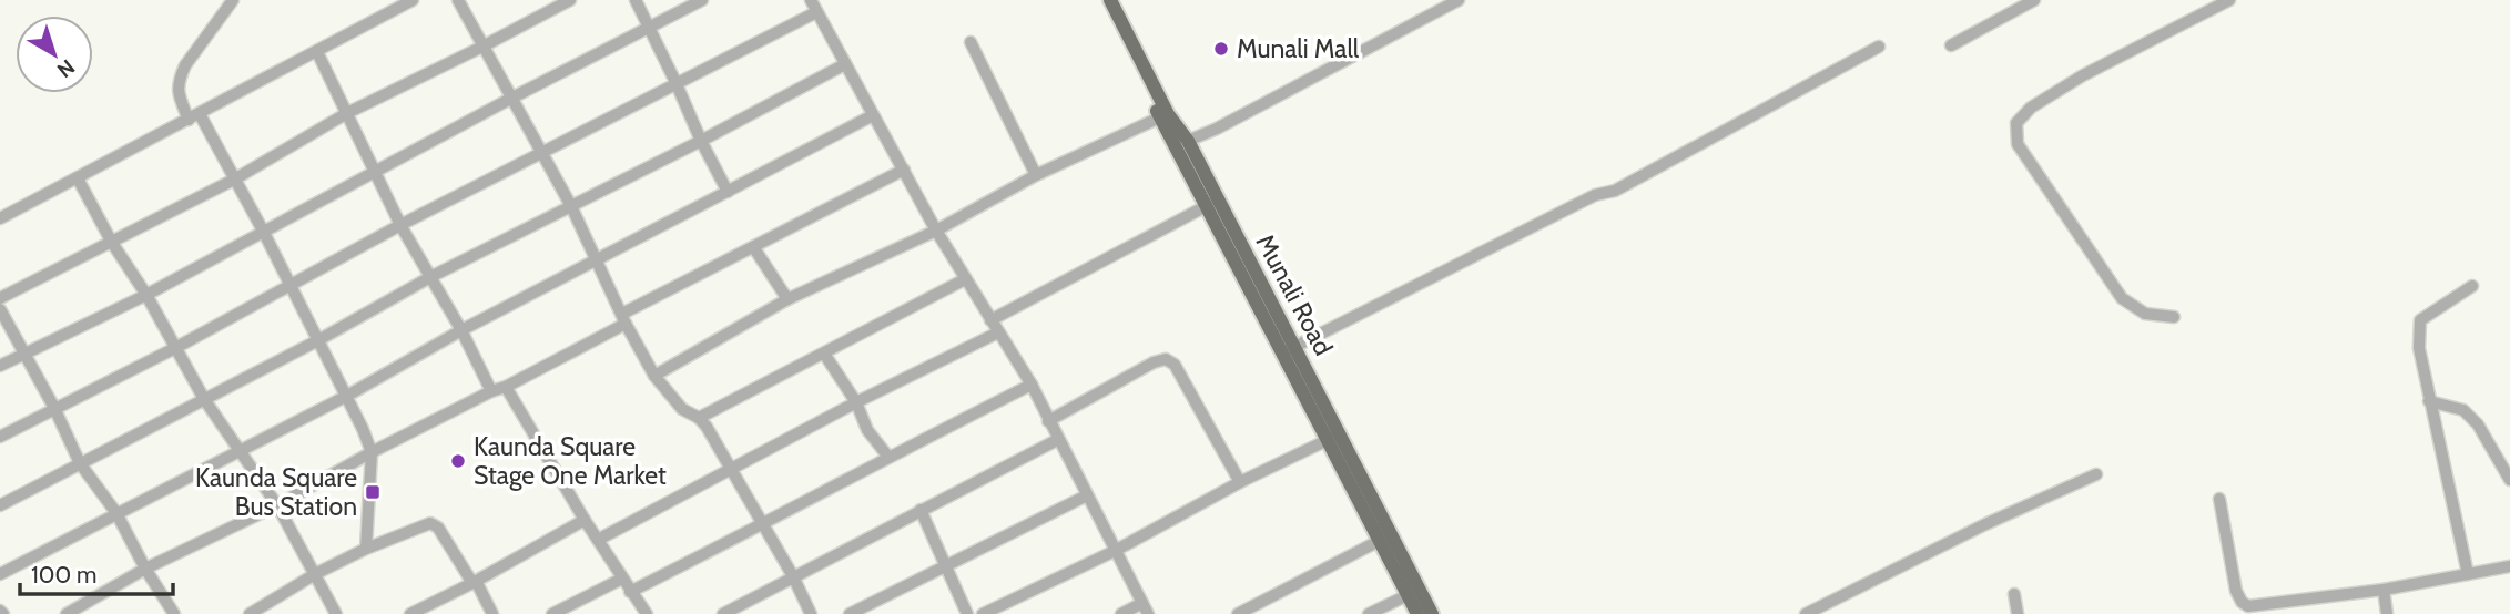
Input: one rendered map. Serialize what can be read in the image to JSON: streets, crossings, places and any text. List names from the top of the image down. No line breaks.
{"streets":{"main road":["Munali Road"]},"places":{"other":["Munali Mall","Kaunda Square Stage One Market"],"transit":["Kaunda Square Bus Station"]},"scale_bar":"100 m","north":"bottom right"}
